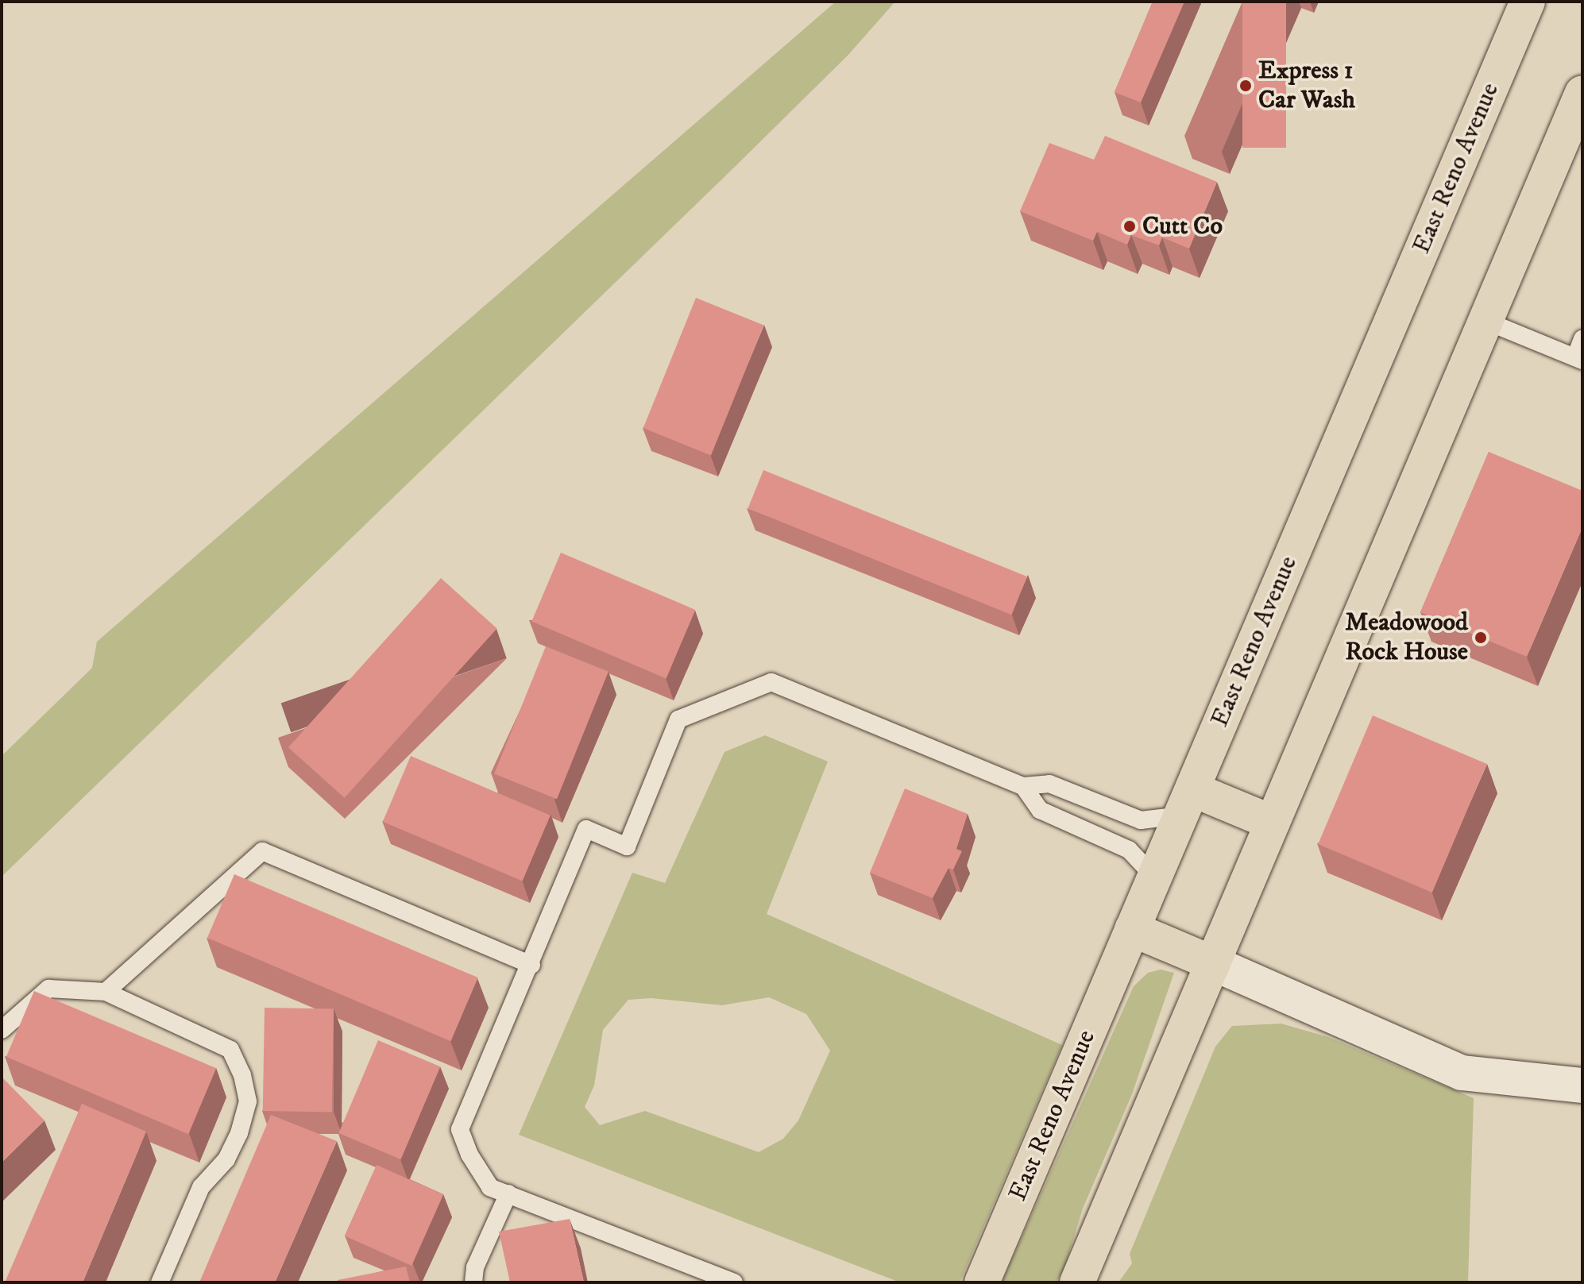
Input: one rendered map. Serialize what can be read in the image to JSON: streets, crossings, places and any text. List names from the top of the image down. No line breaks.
{"streets":{"main road":["East Reno Avenue"]},"places":["Express 1 Car Wash","Cutt Co","Meadowood Rock House"]}
